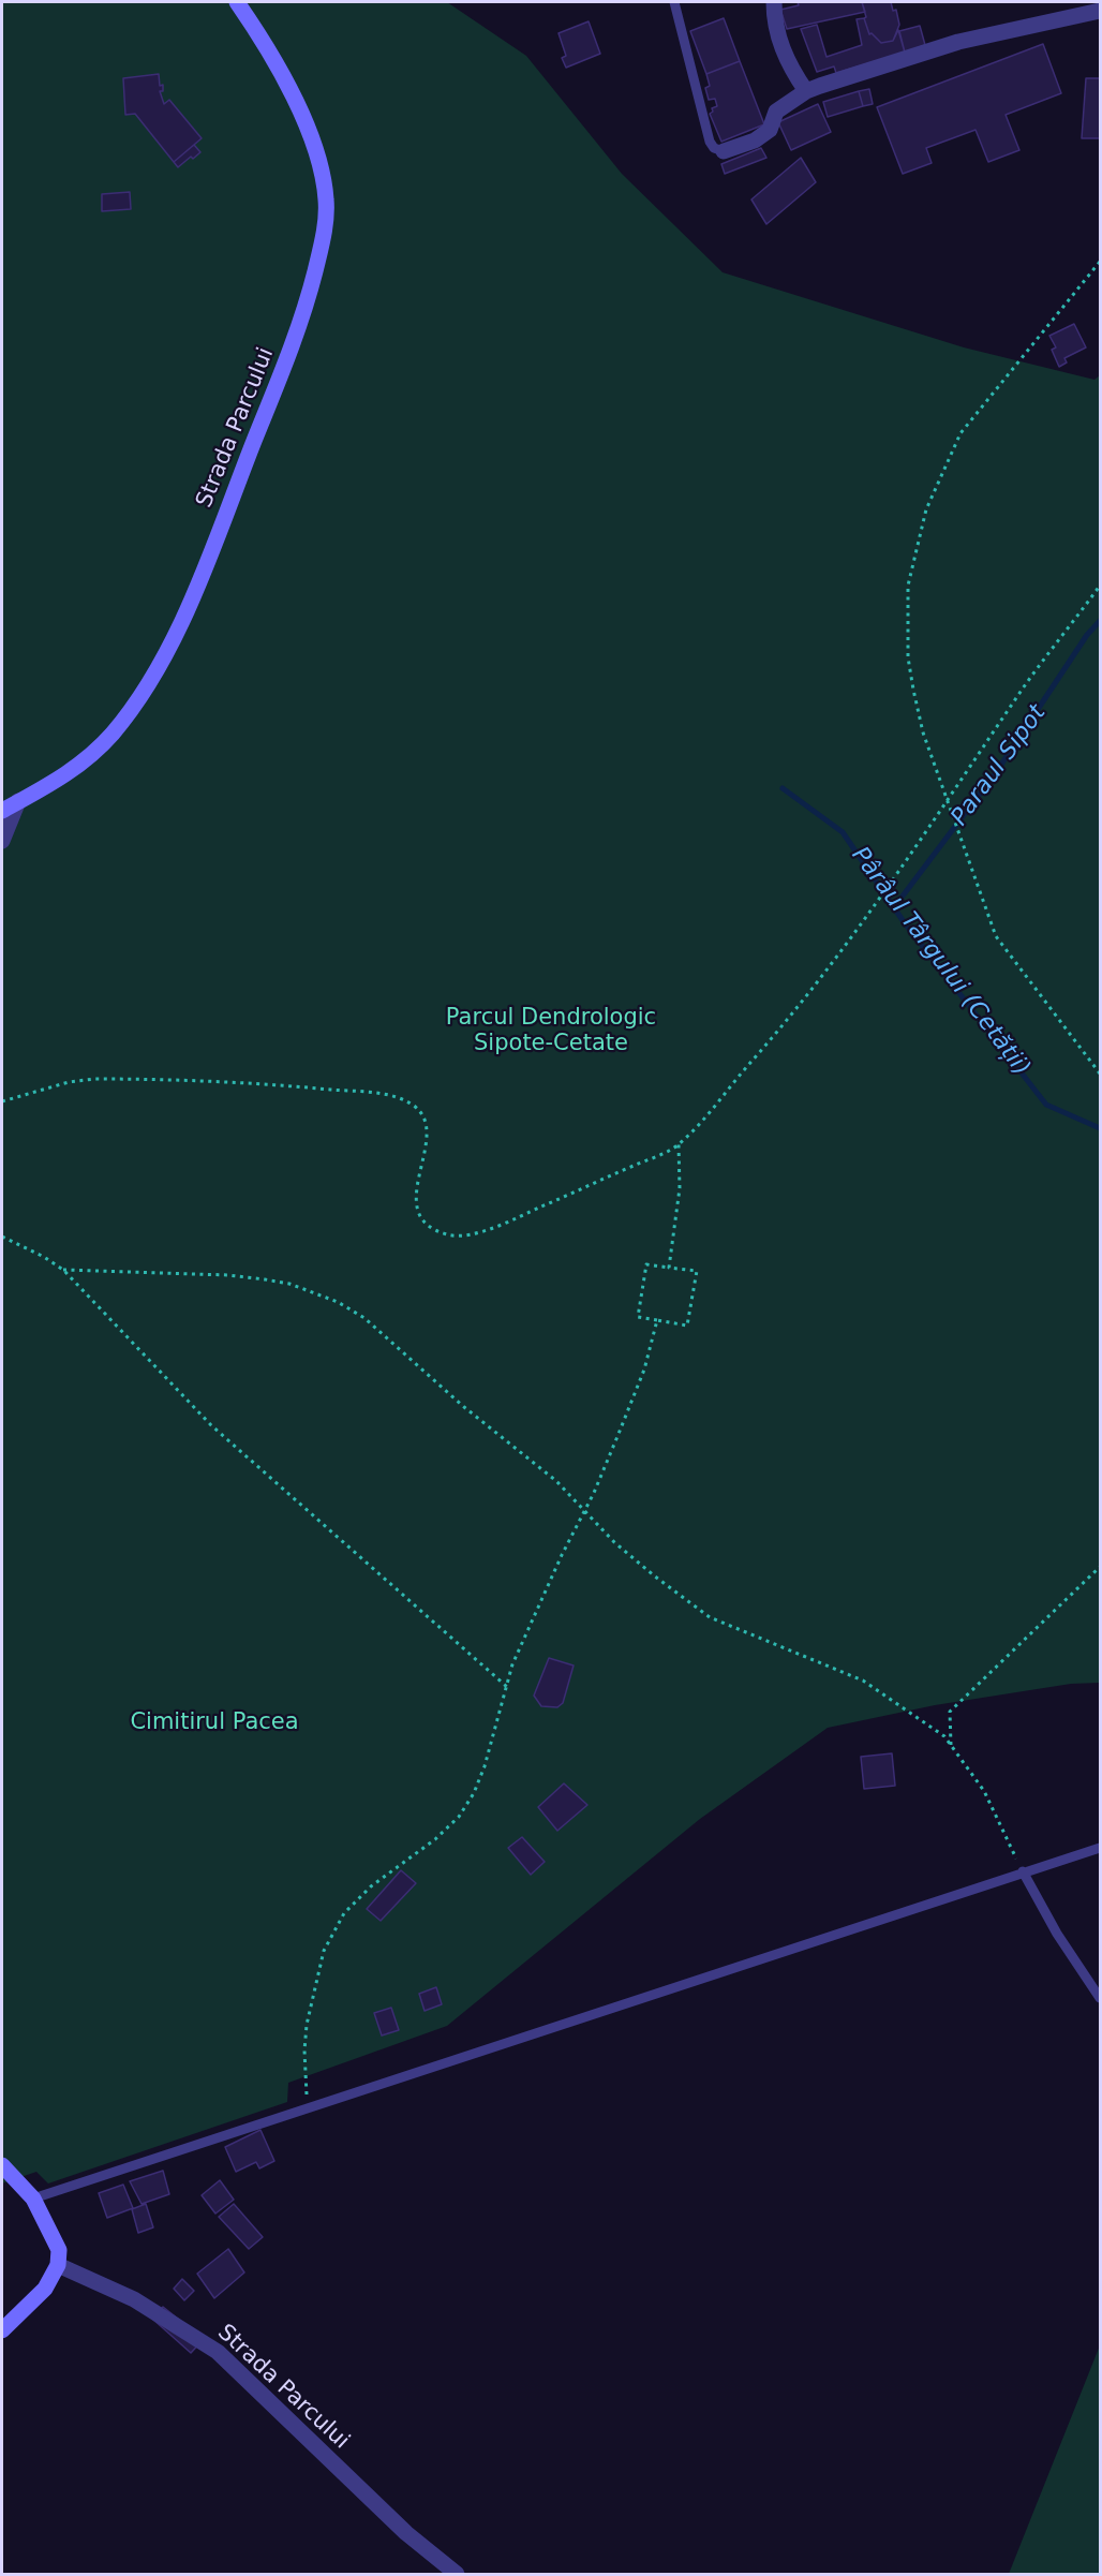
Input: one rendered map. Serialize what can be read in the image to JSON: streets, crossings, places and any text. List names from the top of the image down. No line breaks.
{"streets":{"main road":["Strada Parcului"]},"water":["Paraul Sipot","Pârâul Târgului (Cetății)"],"parks":["Parcul Dendrologic Sipote-Cetate","Cimitirul Pacea"]}
